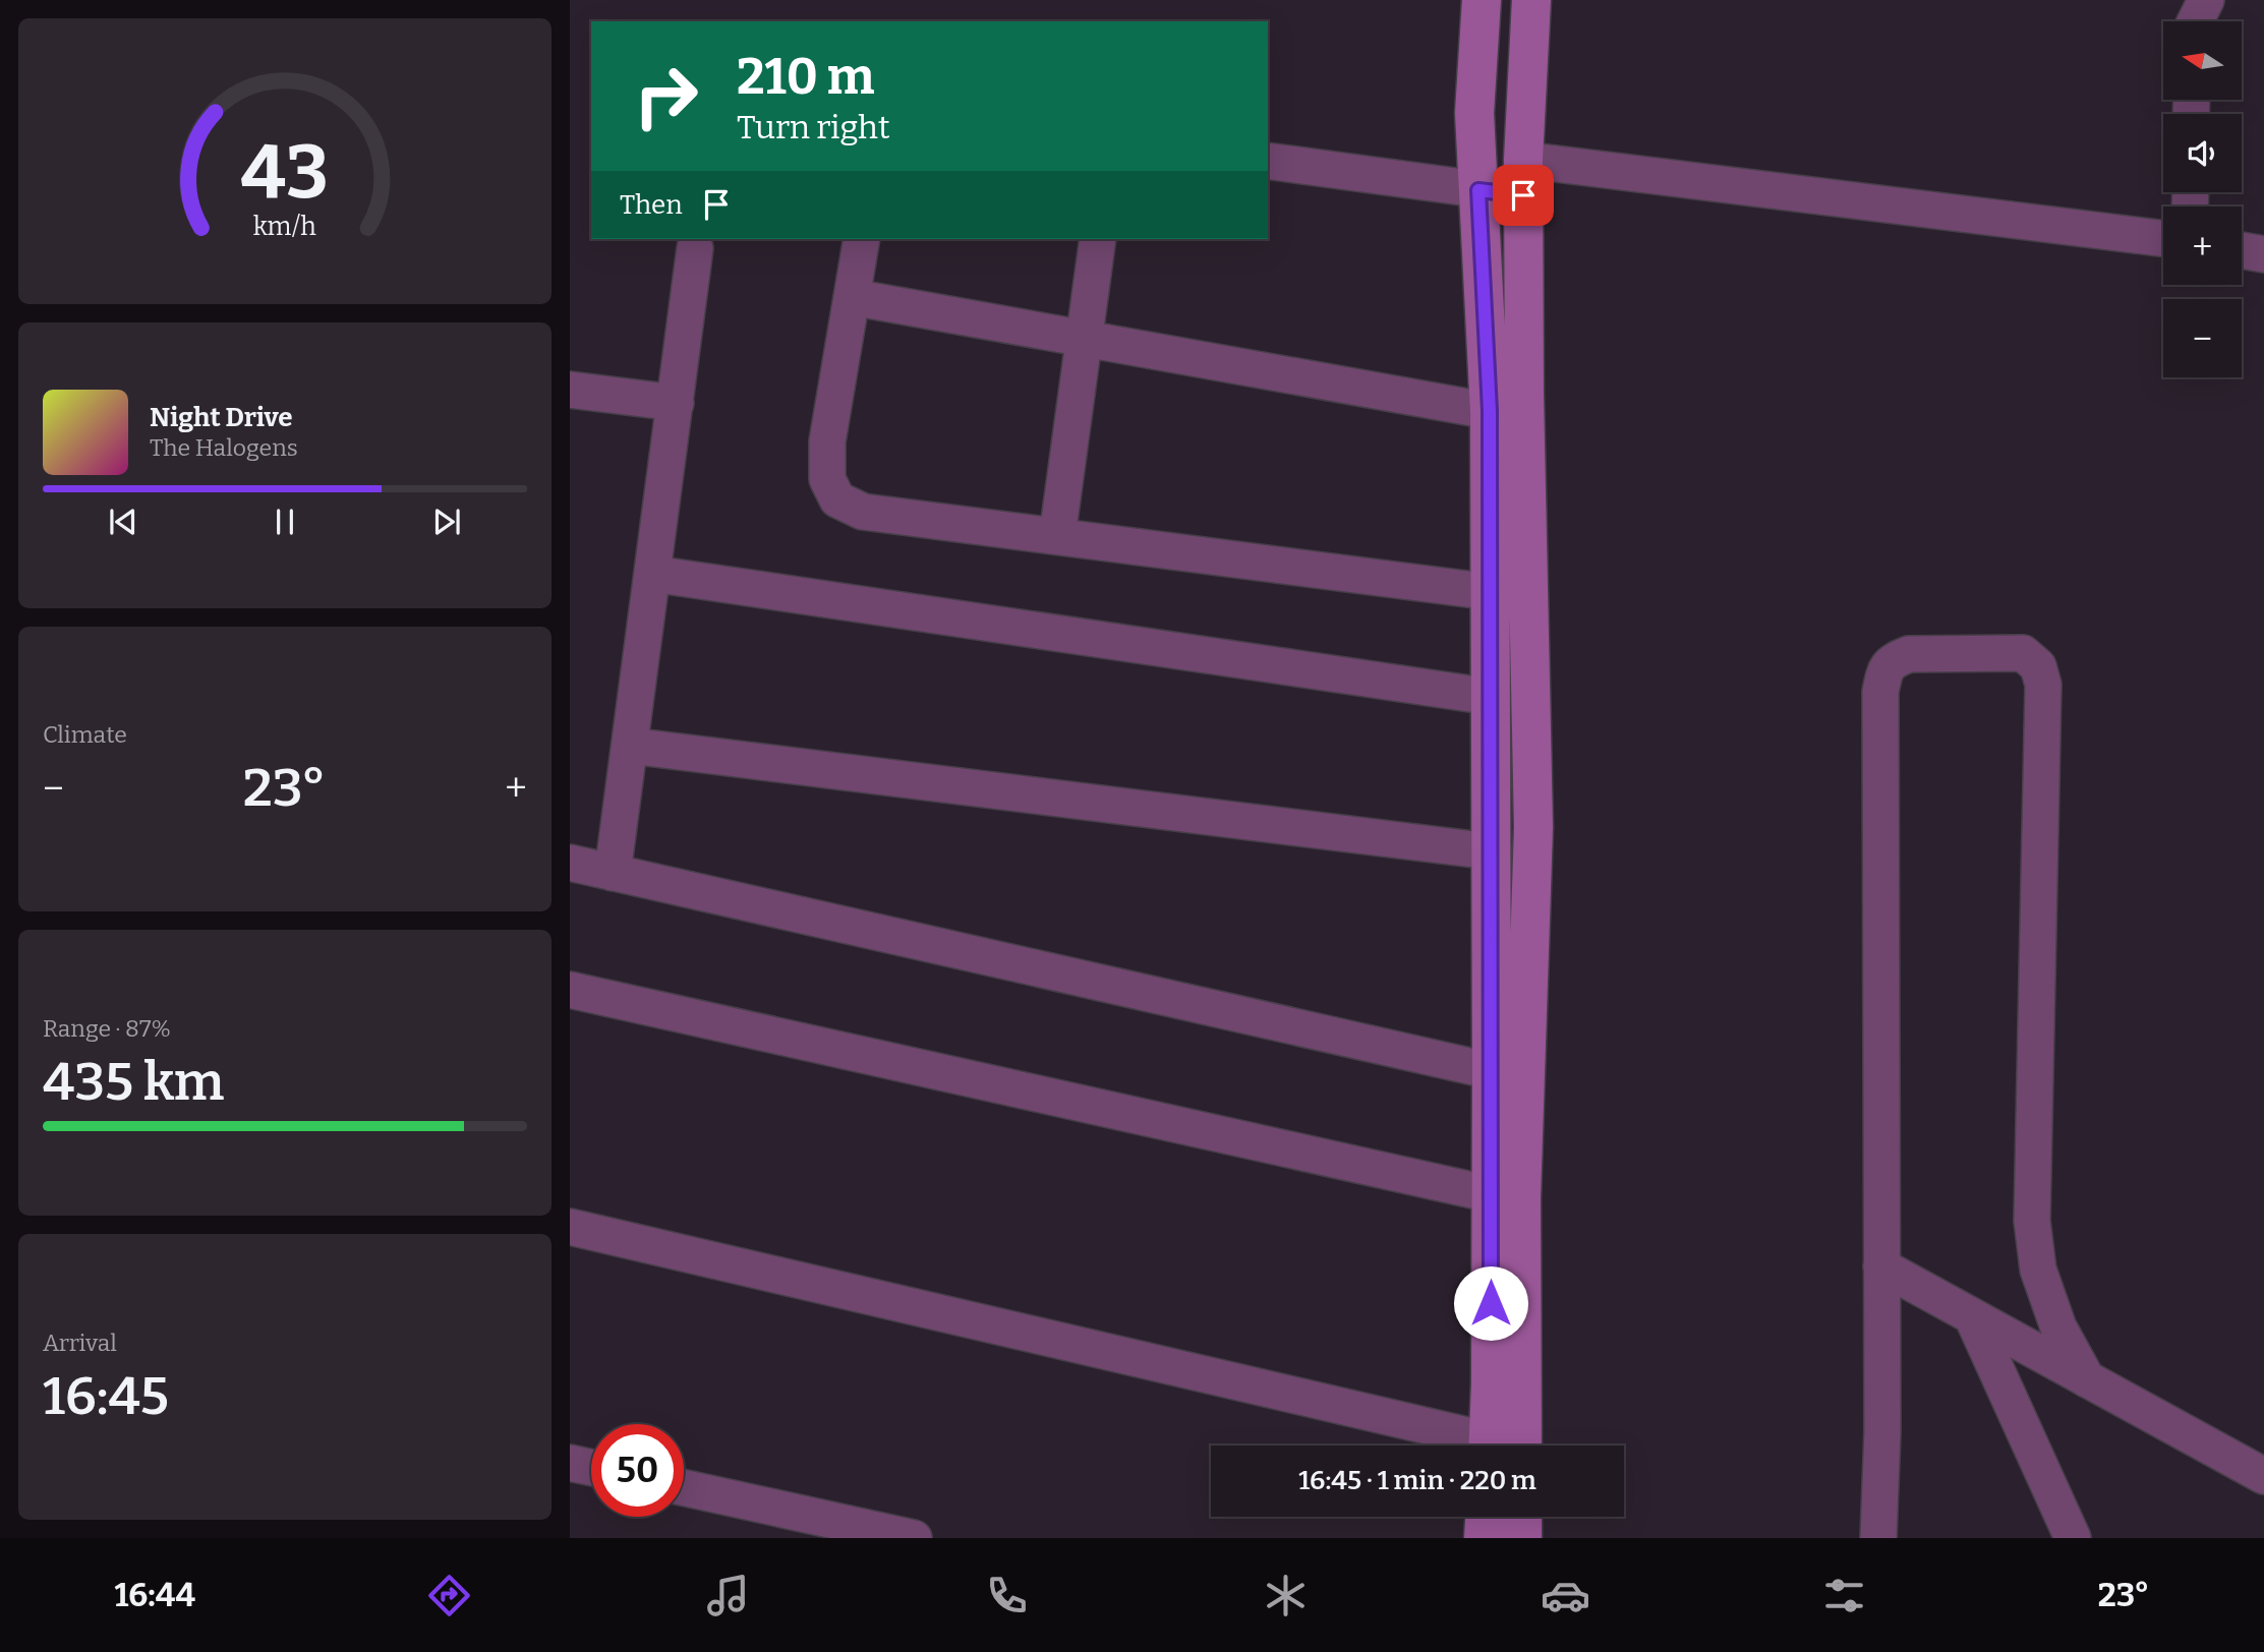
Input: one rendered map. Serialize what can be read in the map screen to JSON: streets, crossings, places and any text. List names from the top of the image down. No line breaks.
{"north":"left","page":{"map_buttons":["+","−"],"turn":["210 m","Turn right"],"then":"Then","song":["Night Drive","The Halogens"],"tile":["Climate",["Range · 87%","435 km"],["Arrival","16:45"]],"heat":["−","23°","+"],"limit":"50","trip":"16:45 · 1 min · 220 m","tabs":["16:44","23°"],"gauge":["43","km/h"]}}
